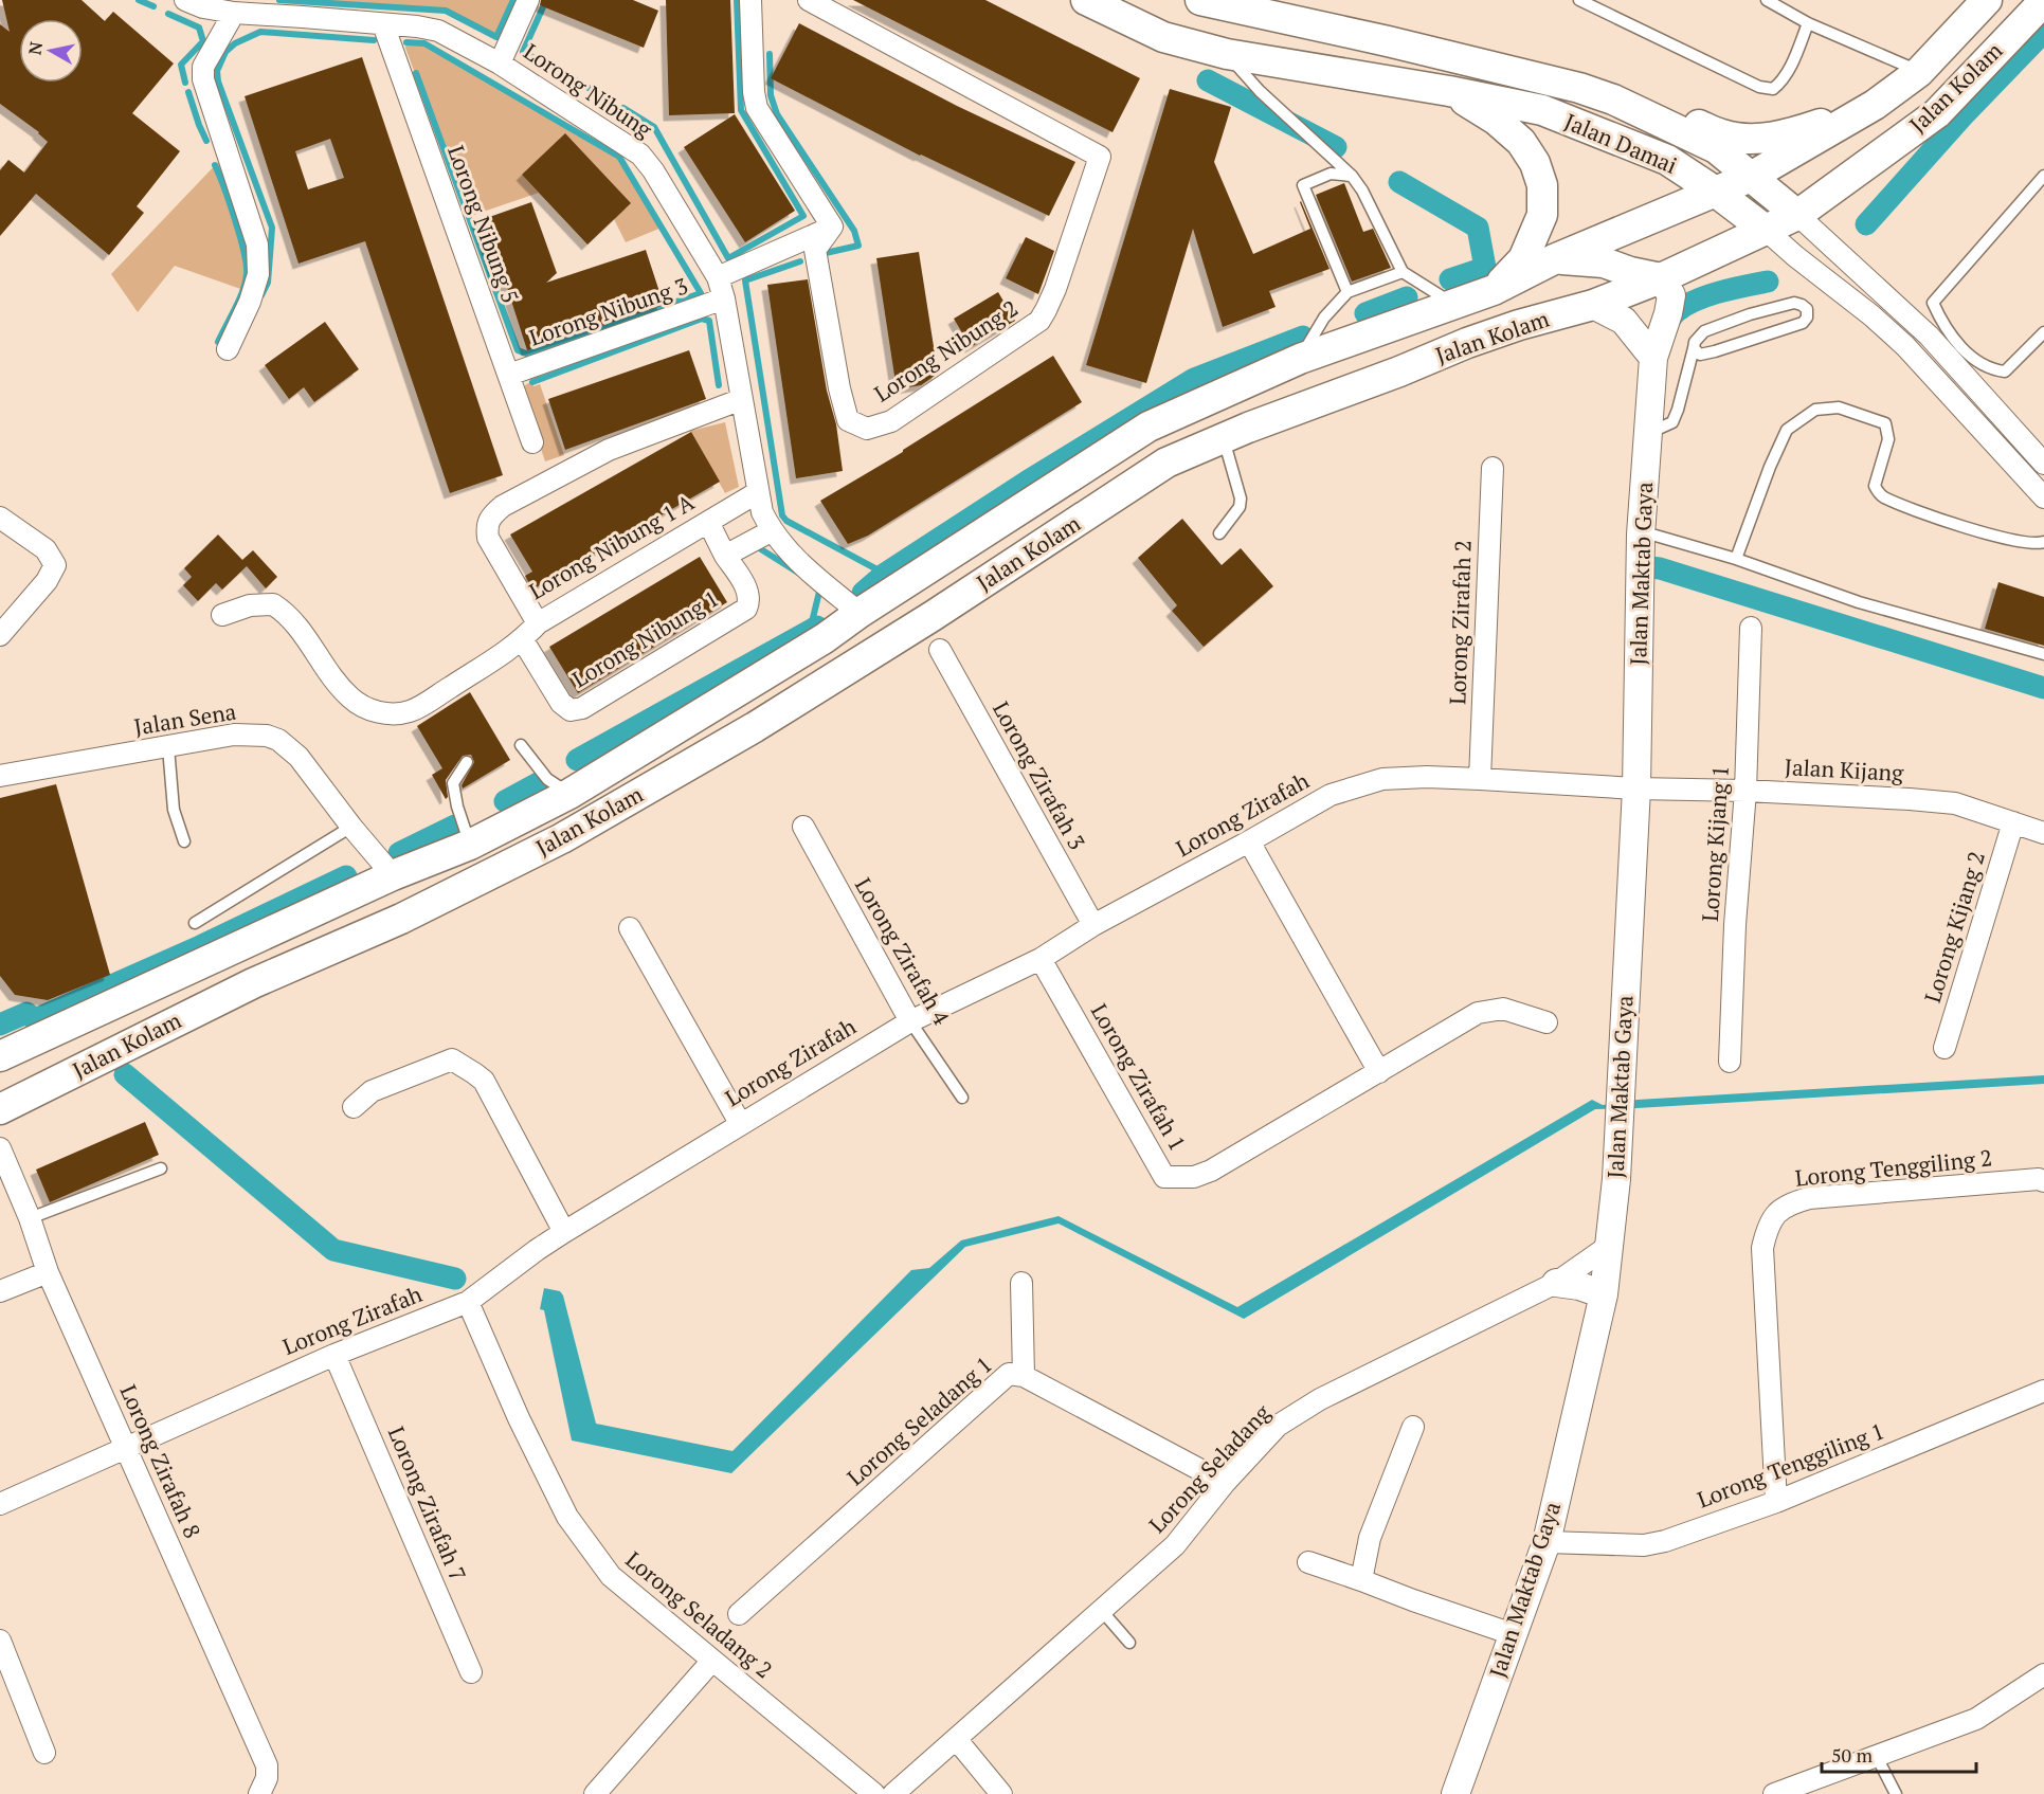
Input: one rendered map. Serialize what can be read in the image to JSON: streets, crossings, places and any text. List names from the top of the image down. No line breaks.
{"streets":{"main road":["Jalan Kolam","Jalan Damai"],"street":["Lorong Nibung","Lorong Nibung 5","Lorong Nibung 3","Lorong Nibung 2","Lorong Nibung 1 A","Jalan Maktab Gaya","Lorong Zirafah 2","Lorong Nibung 1","Jalan Sena","Jalan Kijang","Lorong Zirafah 3","Lorong Zirafah","Lorong Kijang 1","Lorong Kijang 2","Lorong Zirafah 4","Lorong Zirafah 1","Lorong Tenggiling 2","Lorong Seladang 1","Lorong Zirafah 8","Lorong Tenggiling 1","Lorong Seladang","Lorong Zirafah 7","Lorong Seladang 2"]},"crossings":[["Jalan Kolam","Lorong Nibung"],["Jalan Kolam","Jalan Damai"],["Jalan Kolam","Jalan Maktab Gaya"],["Jalan Kolam","Jalan Sena"],["Lorong Nibung","Lorong Nibung 5"],["Lorong Nibung","Lorong Nibung 3"],["Lorong Nibung","Lorong Nibung 1 A"],["Lorong Nibung 5","Lorong Nibung 3"],["Jalan Maktab Gaya","Jalan Kijang"],["Jalan Maktab Gaya","Lorong Zirafah"],["Jalan Maktab Gaya","Lorong Tenggiling 1"],["Jalan Maktab Gaya","Lorong Seladang"],["Lorong Zirafah 2","Lorong Zirafah"],["Jalan Kijang","Lorong Zirafah"],["Jalan Kijang","Lorong Kijang 1"],["Jalan Kijang","Lorong Kijang 2"],["Lorong Zirafah 3","Lorong Zirafah"],["Lorong Zirafah","Lorong Zirafah 4"],["Lorong Zirafah","Lorong Zirafah 1"],["Lorong Zirafah","Lorong Zirafah 8"],["Lorong Zirafah","Lorong Zirafah 7"],["Lorong Zirafah","Lorong Seladang 2"],["Lorong Tenggiling 2","Lorong Tenggiling 1"],["Lorong Seladang 1","Lorong Seladang"]],"scale_bar":"50 m","north":"left"}
